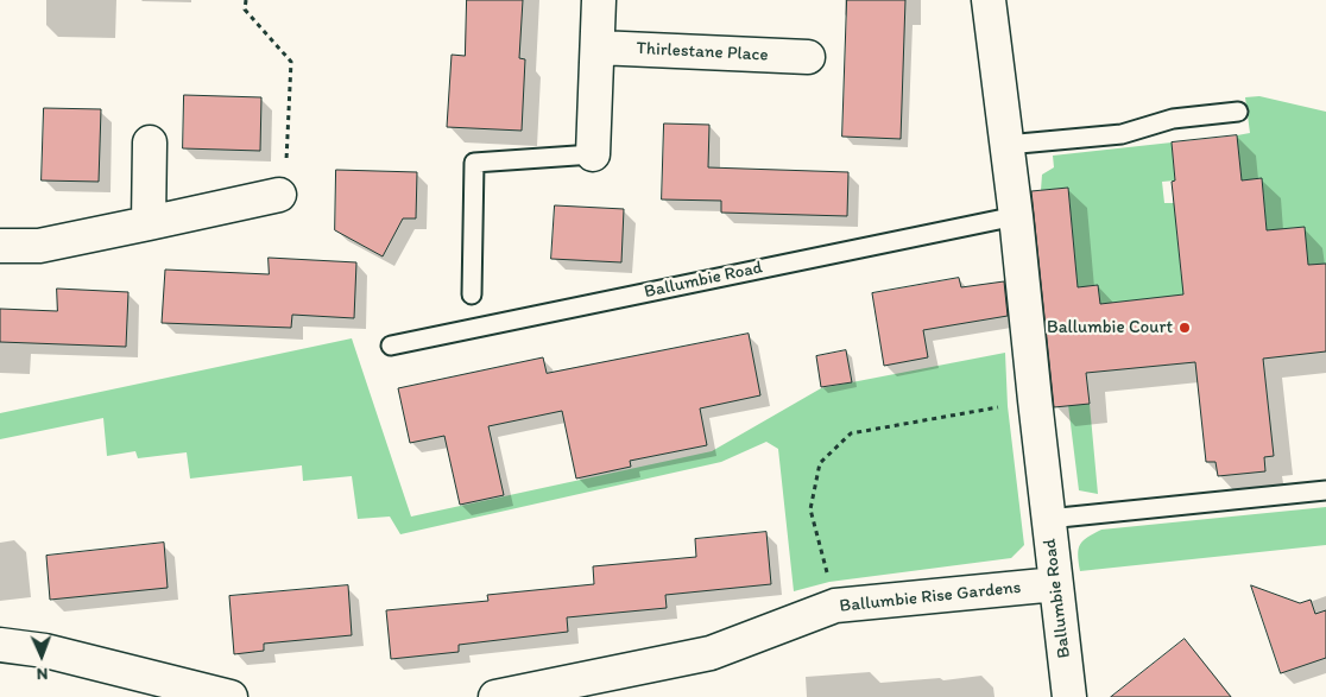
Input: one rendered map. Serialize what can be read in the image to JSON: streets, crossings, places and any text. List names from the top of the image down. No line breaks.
{"streets":{"street":["Thirlestane Place","Ballumbie Road","Ballumbie Rise Gardens"]},"crossings":[["Ballumbie Road","Ballumbie Rise Gardens"]],"places":["Ballumbie Court"],"north":"bottom"}
